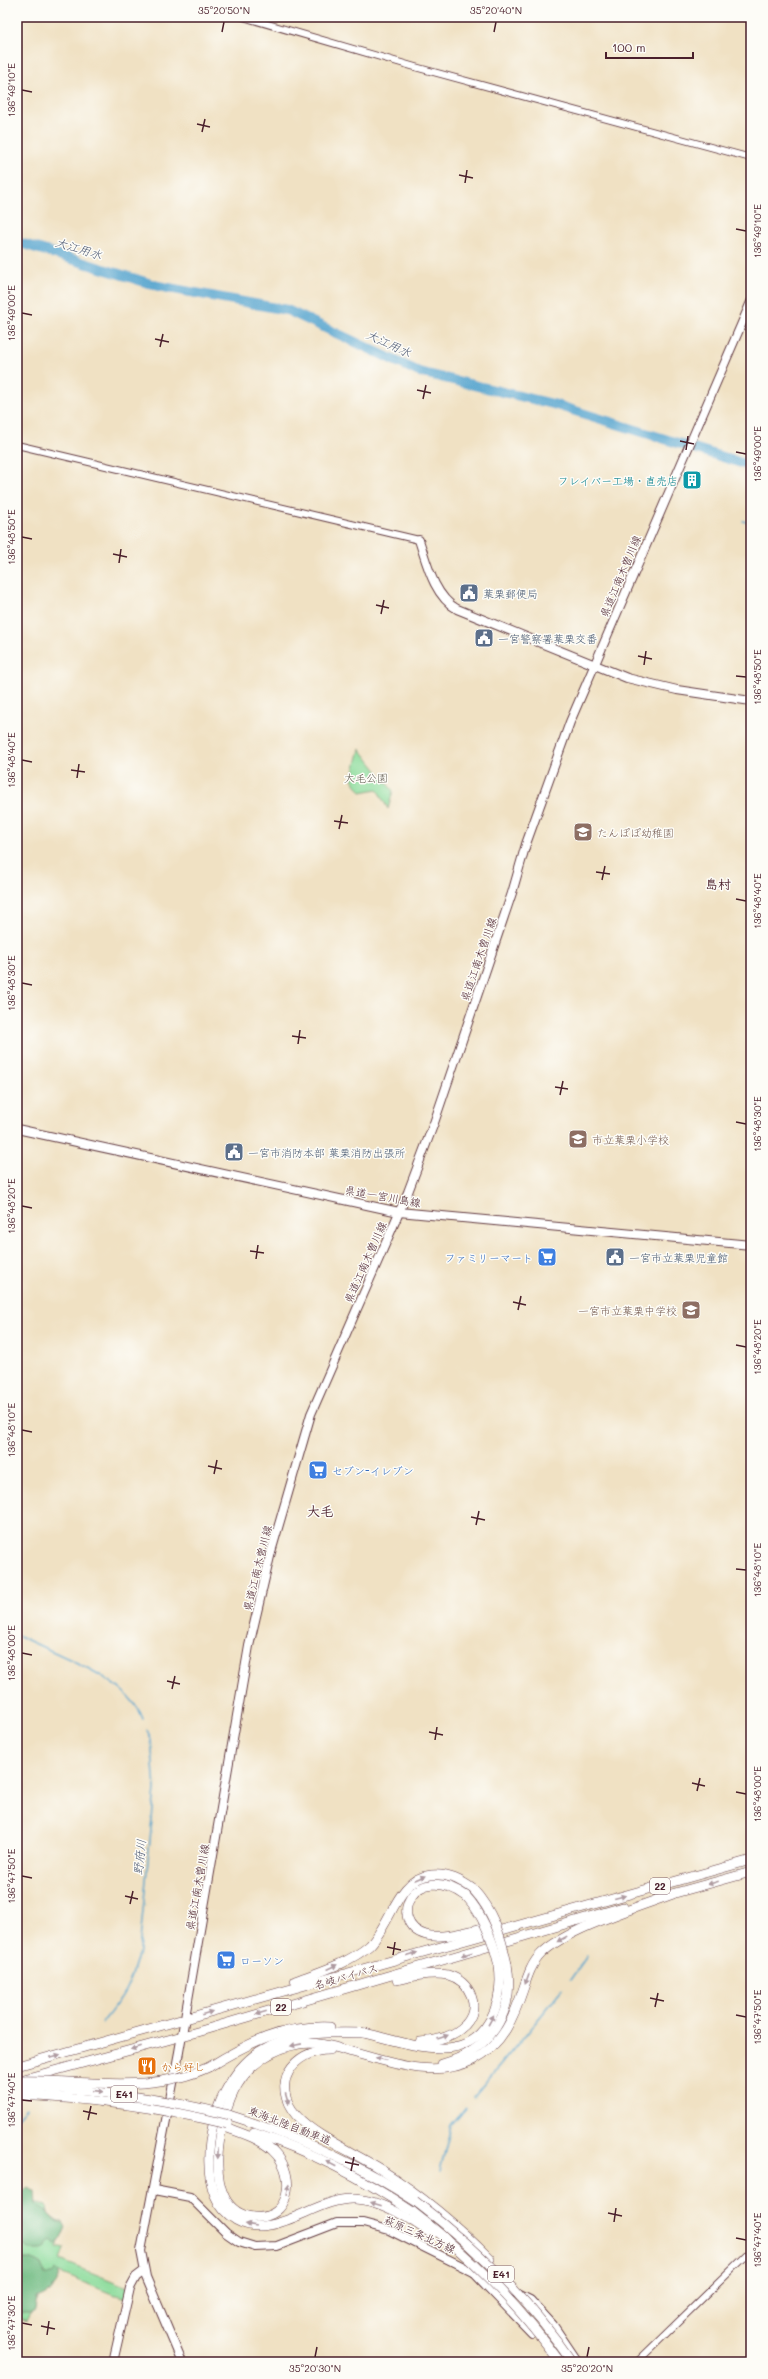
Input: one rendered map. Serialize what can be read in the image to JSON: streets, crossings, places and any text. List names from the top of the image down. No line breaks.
{"streets":{"highway":["22","名岐バイパス","E41","東海北陸自動車道"],"main road":["県道江南木曽川線","県道一宮川島線","萩原三条北方線"]},"crossings":[["県道江南木曽川線","県道一宮川島線"],["県道江南木曽川線","名岐バイパス"],["県道江南木曽川線","萩原三条北方線"],["22","名岐バイパス"],["E41","東海北陸自動車道"]],"districts":["島村","大毛"],"water":["大江用水","野府川"],"parks":["大毛公園"],"places":{"building":["フレイバー工場・直売店"],"public building":["葉栗郵便局","一宮警察署葉栗交番","一宮市消防本部 葉栗消防出張所","一宮市立葉栗児童館"],"school or university":["たんぽぽ幼稚園","市立葉栗小学校","一宮市立葉栗中学校"],"supermarket":["ファミリーマート","セブン-イレブン","ローソン"],"restaurant":["から好し"]},"scale_bar":"100 m","coordinates":["35°20'50\"N","35°20'40\"N","136°49'10\"E","136°49'00\"E","136°48'50\"E","136°48'40\"E","136°48'30\"E","136°48'20\"E","136°48'10\"E","136°48'00\"E","136°47'50\"E","136°47'40\"E","136°47'30\"E","35°20'30\"N","35°20'20\"N"]}
